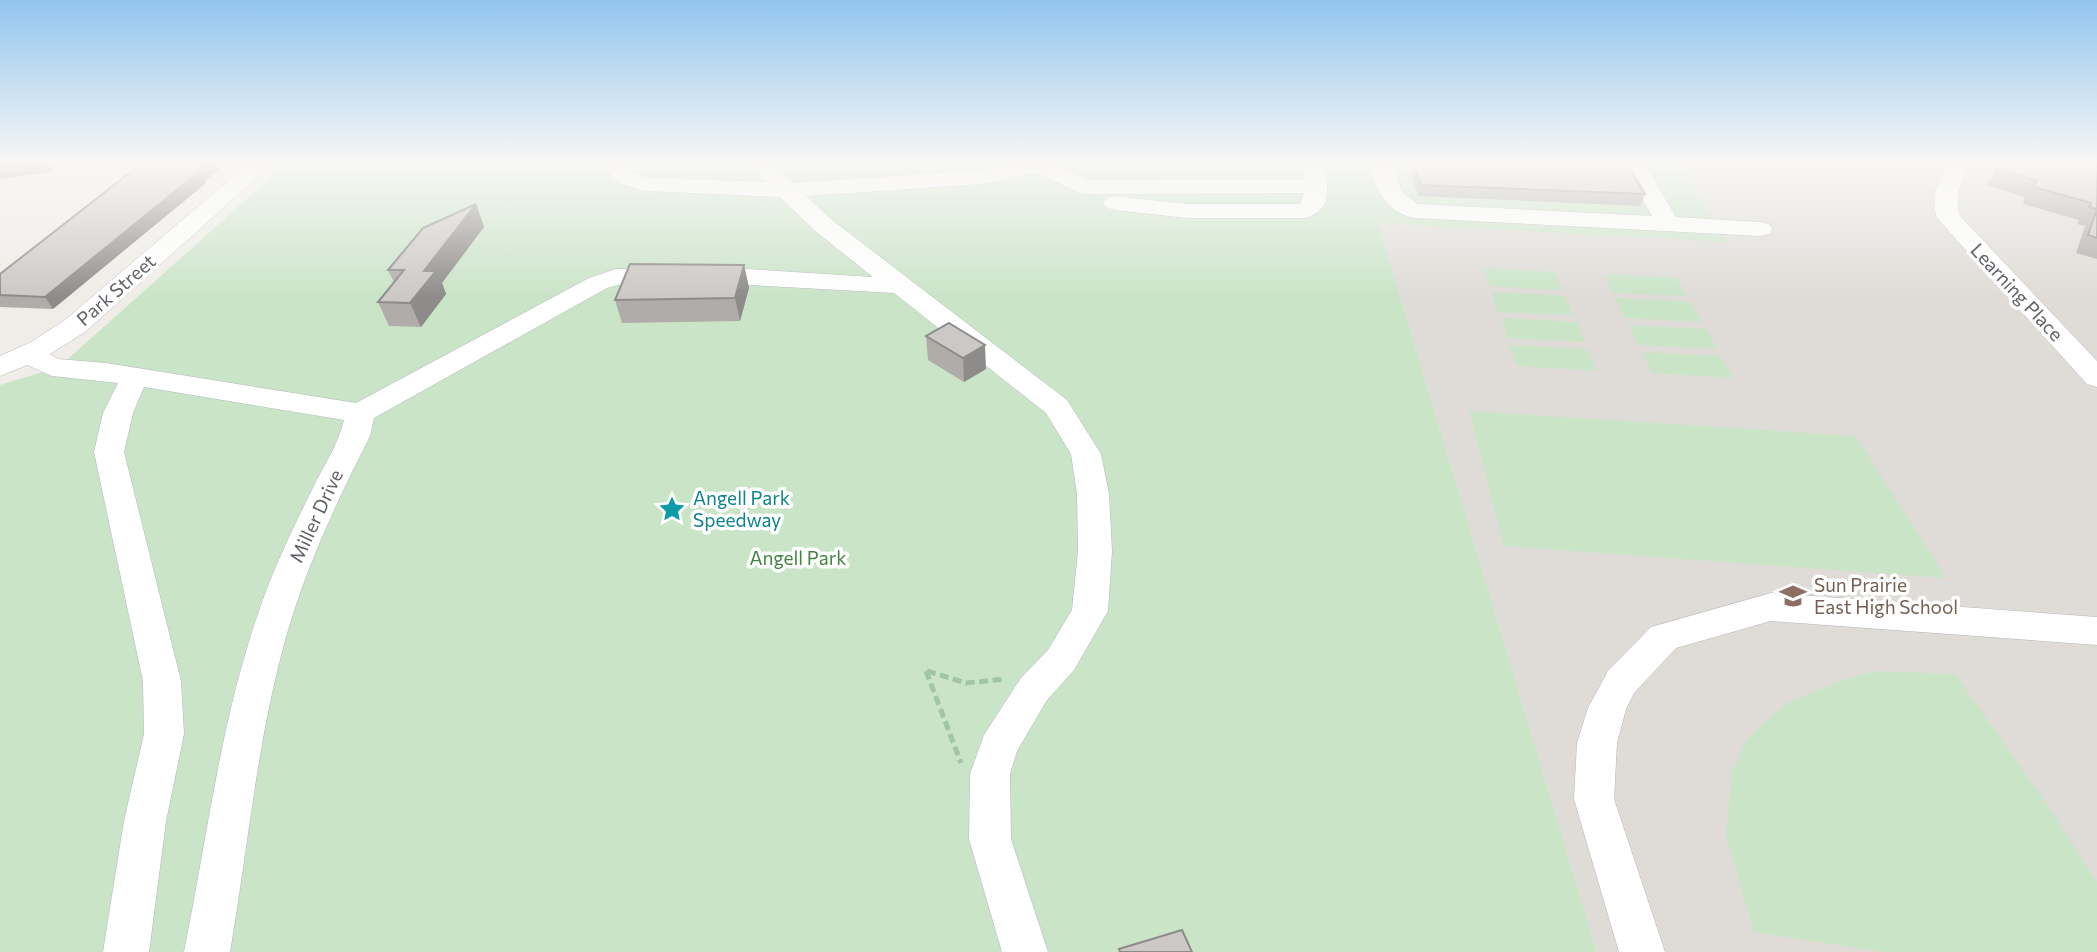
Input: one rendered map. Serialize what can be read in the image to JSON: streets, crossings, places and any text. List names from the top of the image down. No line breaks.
{"streets":{"street":["Park Street","Learning Place","Miller Drive"]},"parks":["Angell Park"],"places":{"place":["Angell Park Speedway"],"school or university":["Sun Prairie East High School"]}}
